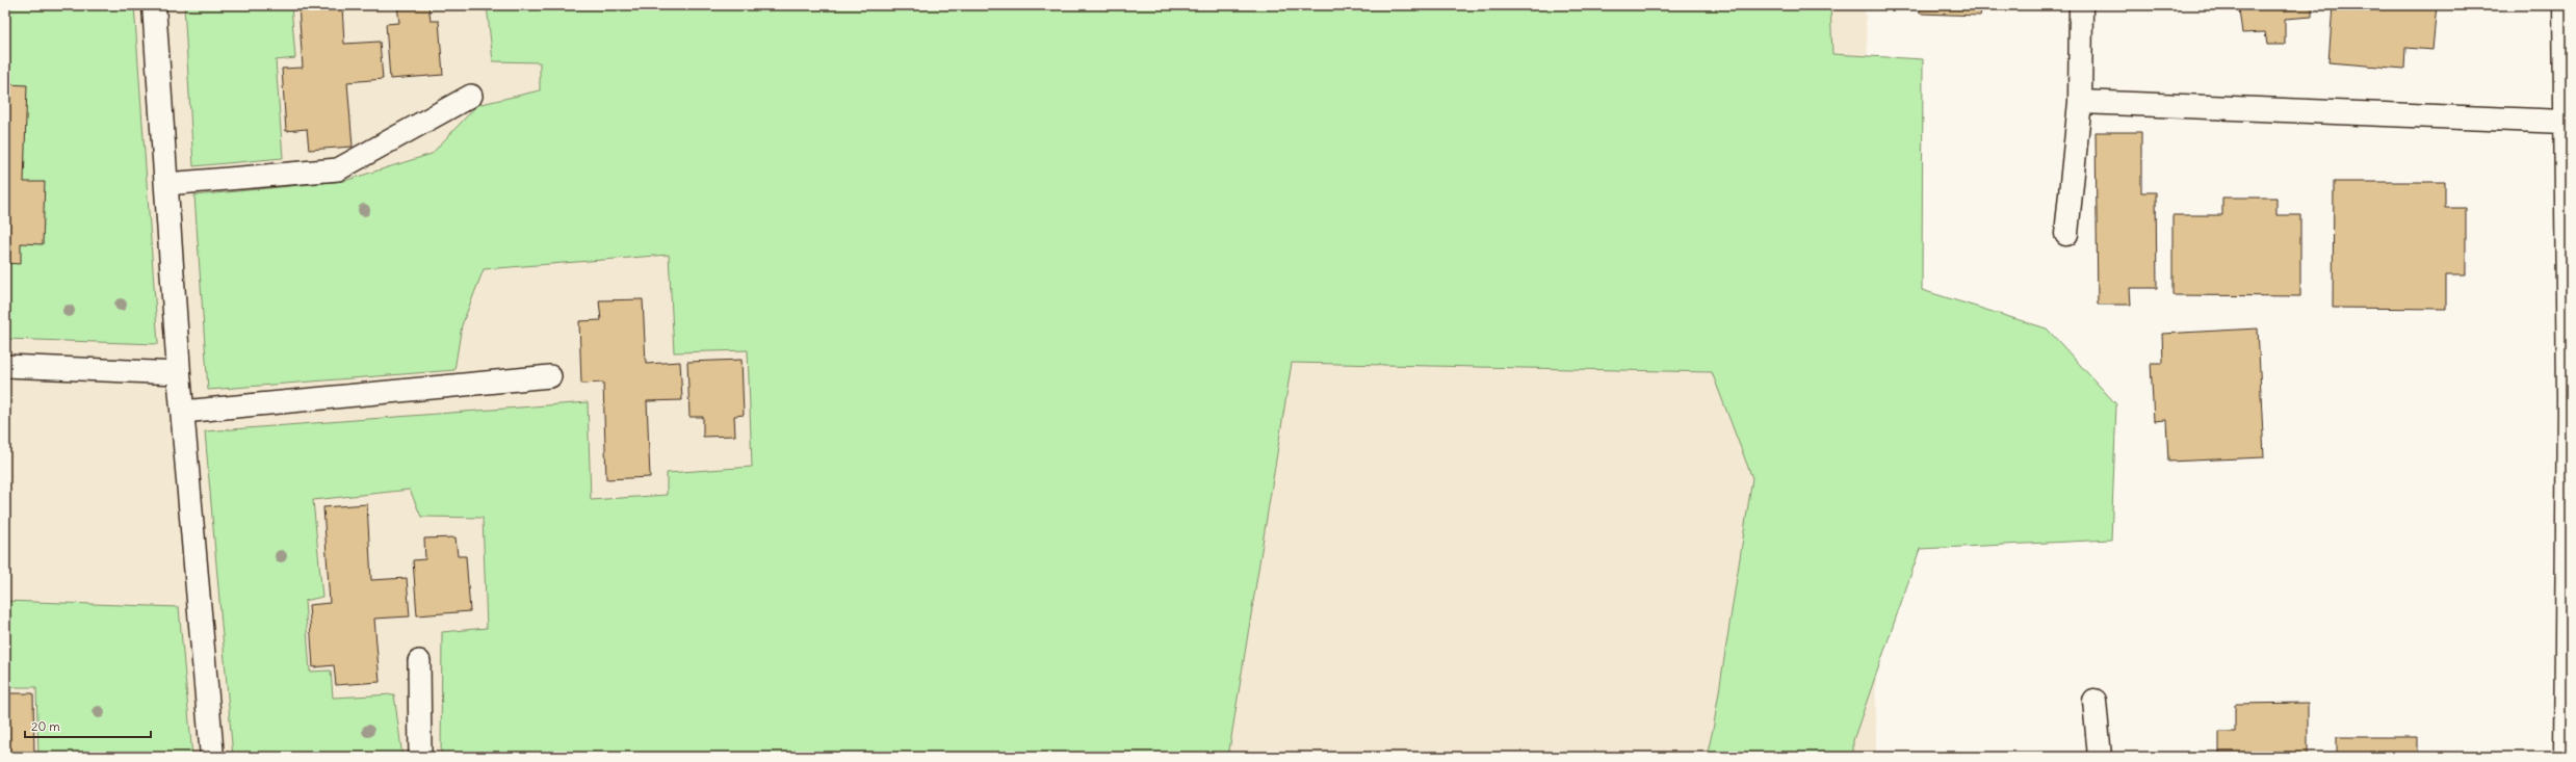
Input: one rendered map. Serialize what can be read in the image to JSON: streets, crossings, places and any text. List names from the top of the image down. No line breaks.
{"scale_bar":"20 m"}
